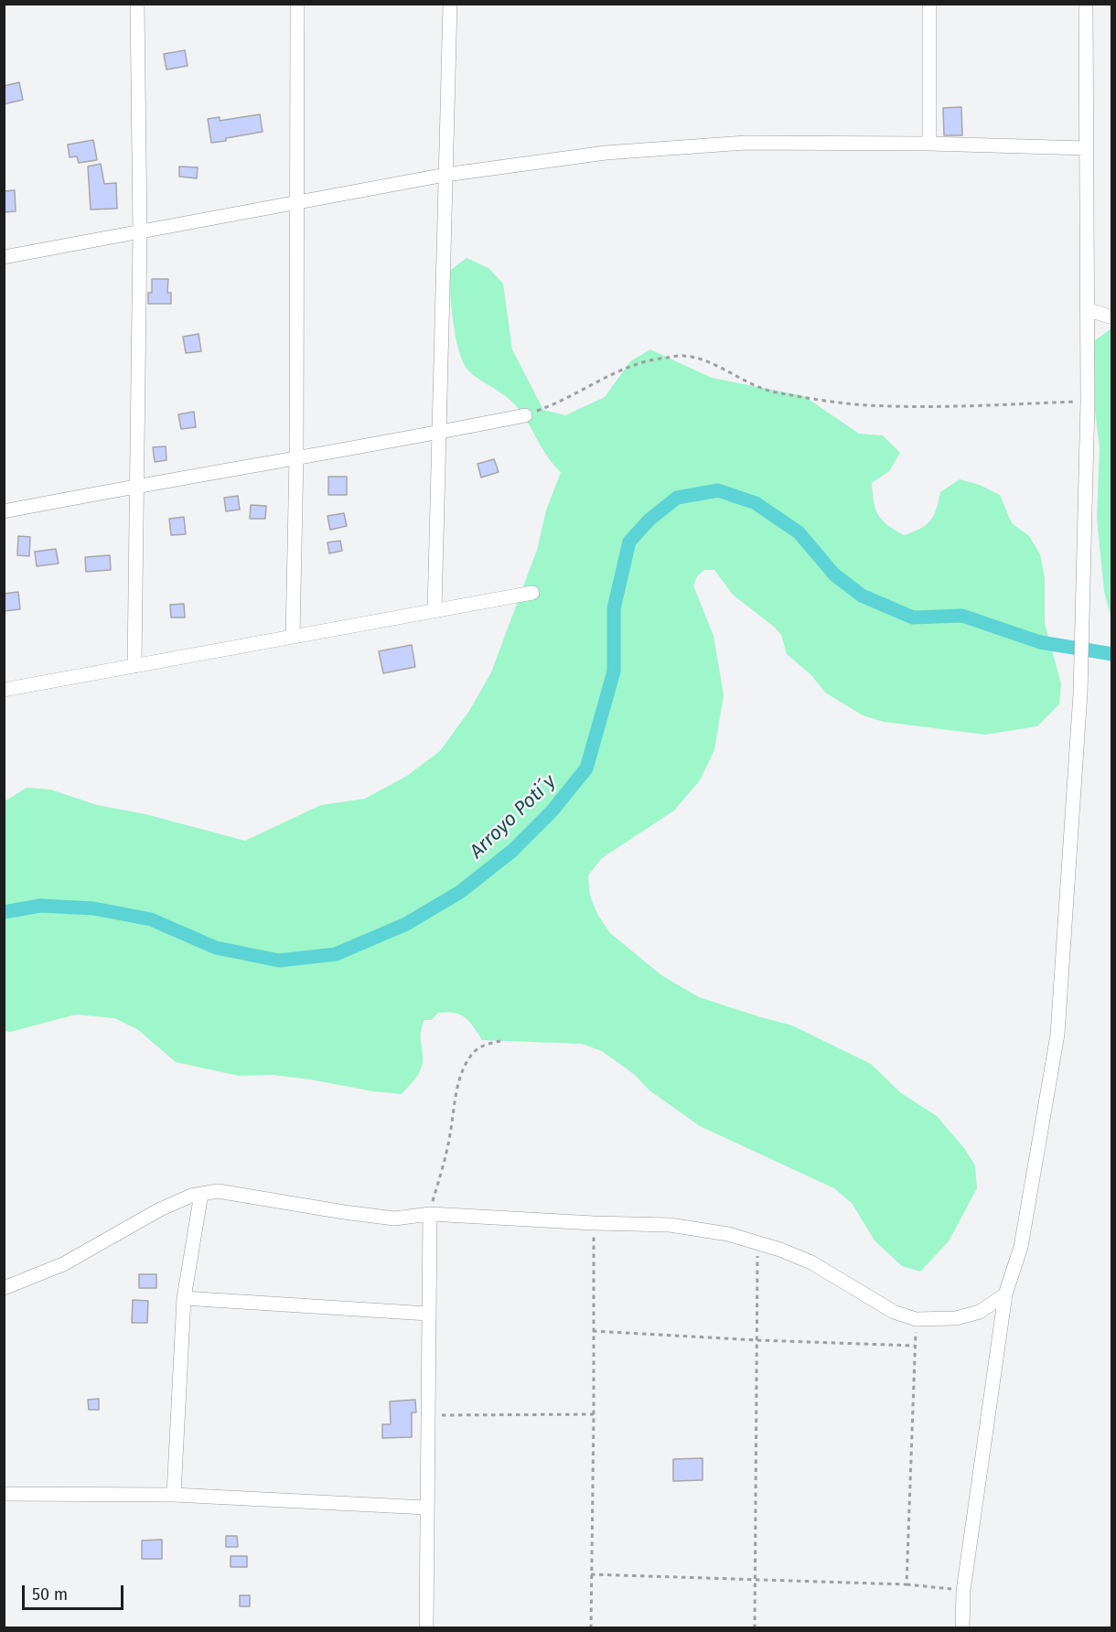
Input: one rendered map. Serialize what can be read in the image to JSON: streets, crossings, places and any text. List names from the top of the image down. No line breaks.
{"water":["Arroyo Poti´y"],"scale_bar":"50 m"}
